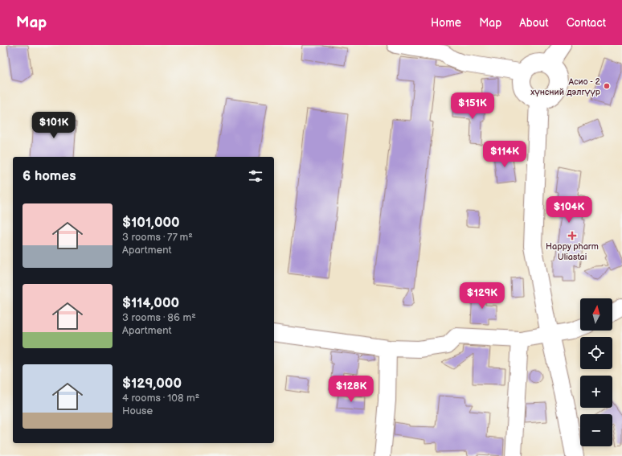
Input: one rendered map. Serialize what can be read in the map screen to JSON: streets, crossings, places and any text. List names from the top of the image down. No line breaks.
{"places":{"other":["Асио - 2 хүнсний дэлгүүр"],"health":["Happy pharm Uliastai"]},"north":"top","page":{"header":"Map","nav":["Home","Map","About","Contact"],"price":["$151K","$101K","$114K","$104K","$129K","$128K"],"heading":"6 homes","list":[{"name":"$101,000","note":"3 rooms · 77 m² · Apartment"},{"name":"$114,000","note":"3 rooms · 86 m² · Apartment"},{"name":"$129,000","note":"4 rooms · 108 m² · House"}],"map_buttons":["+","−"]}}
